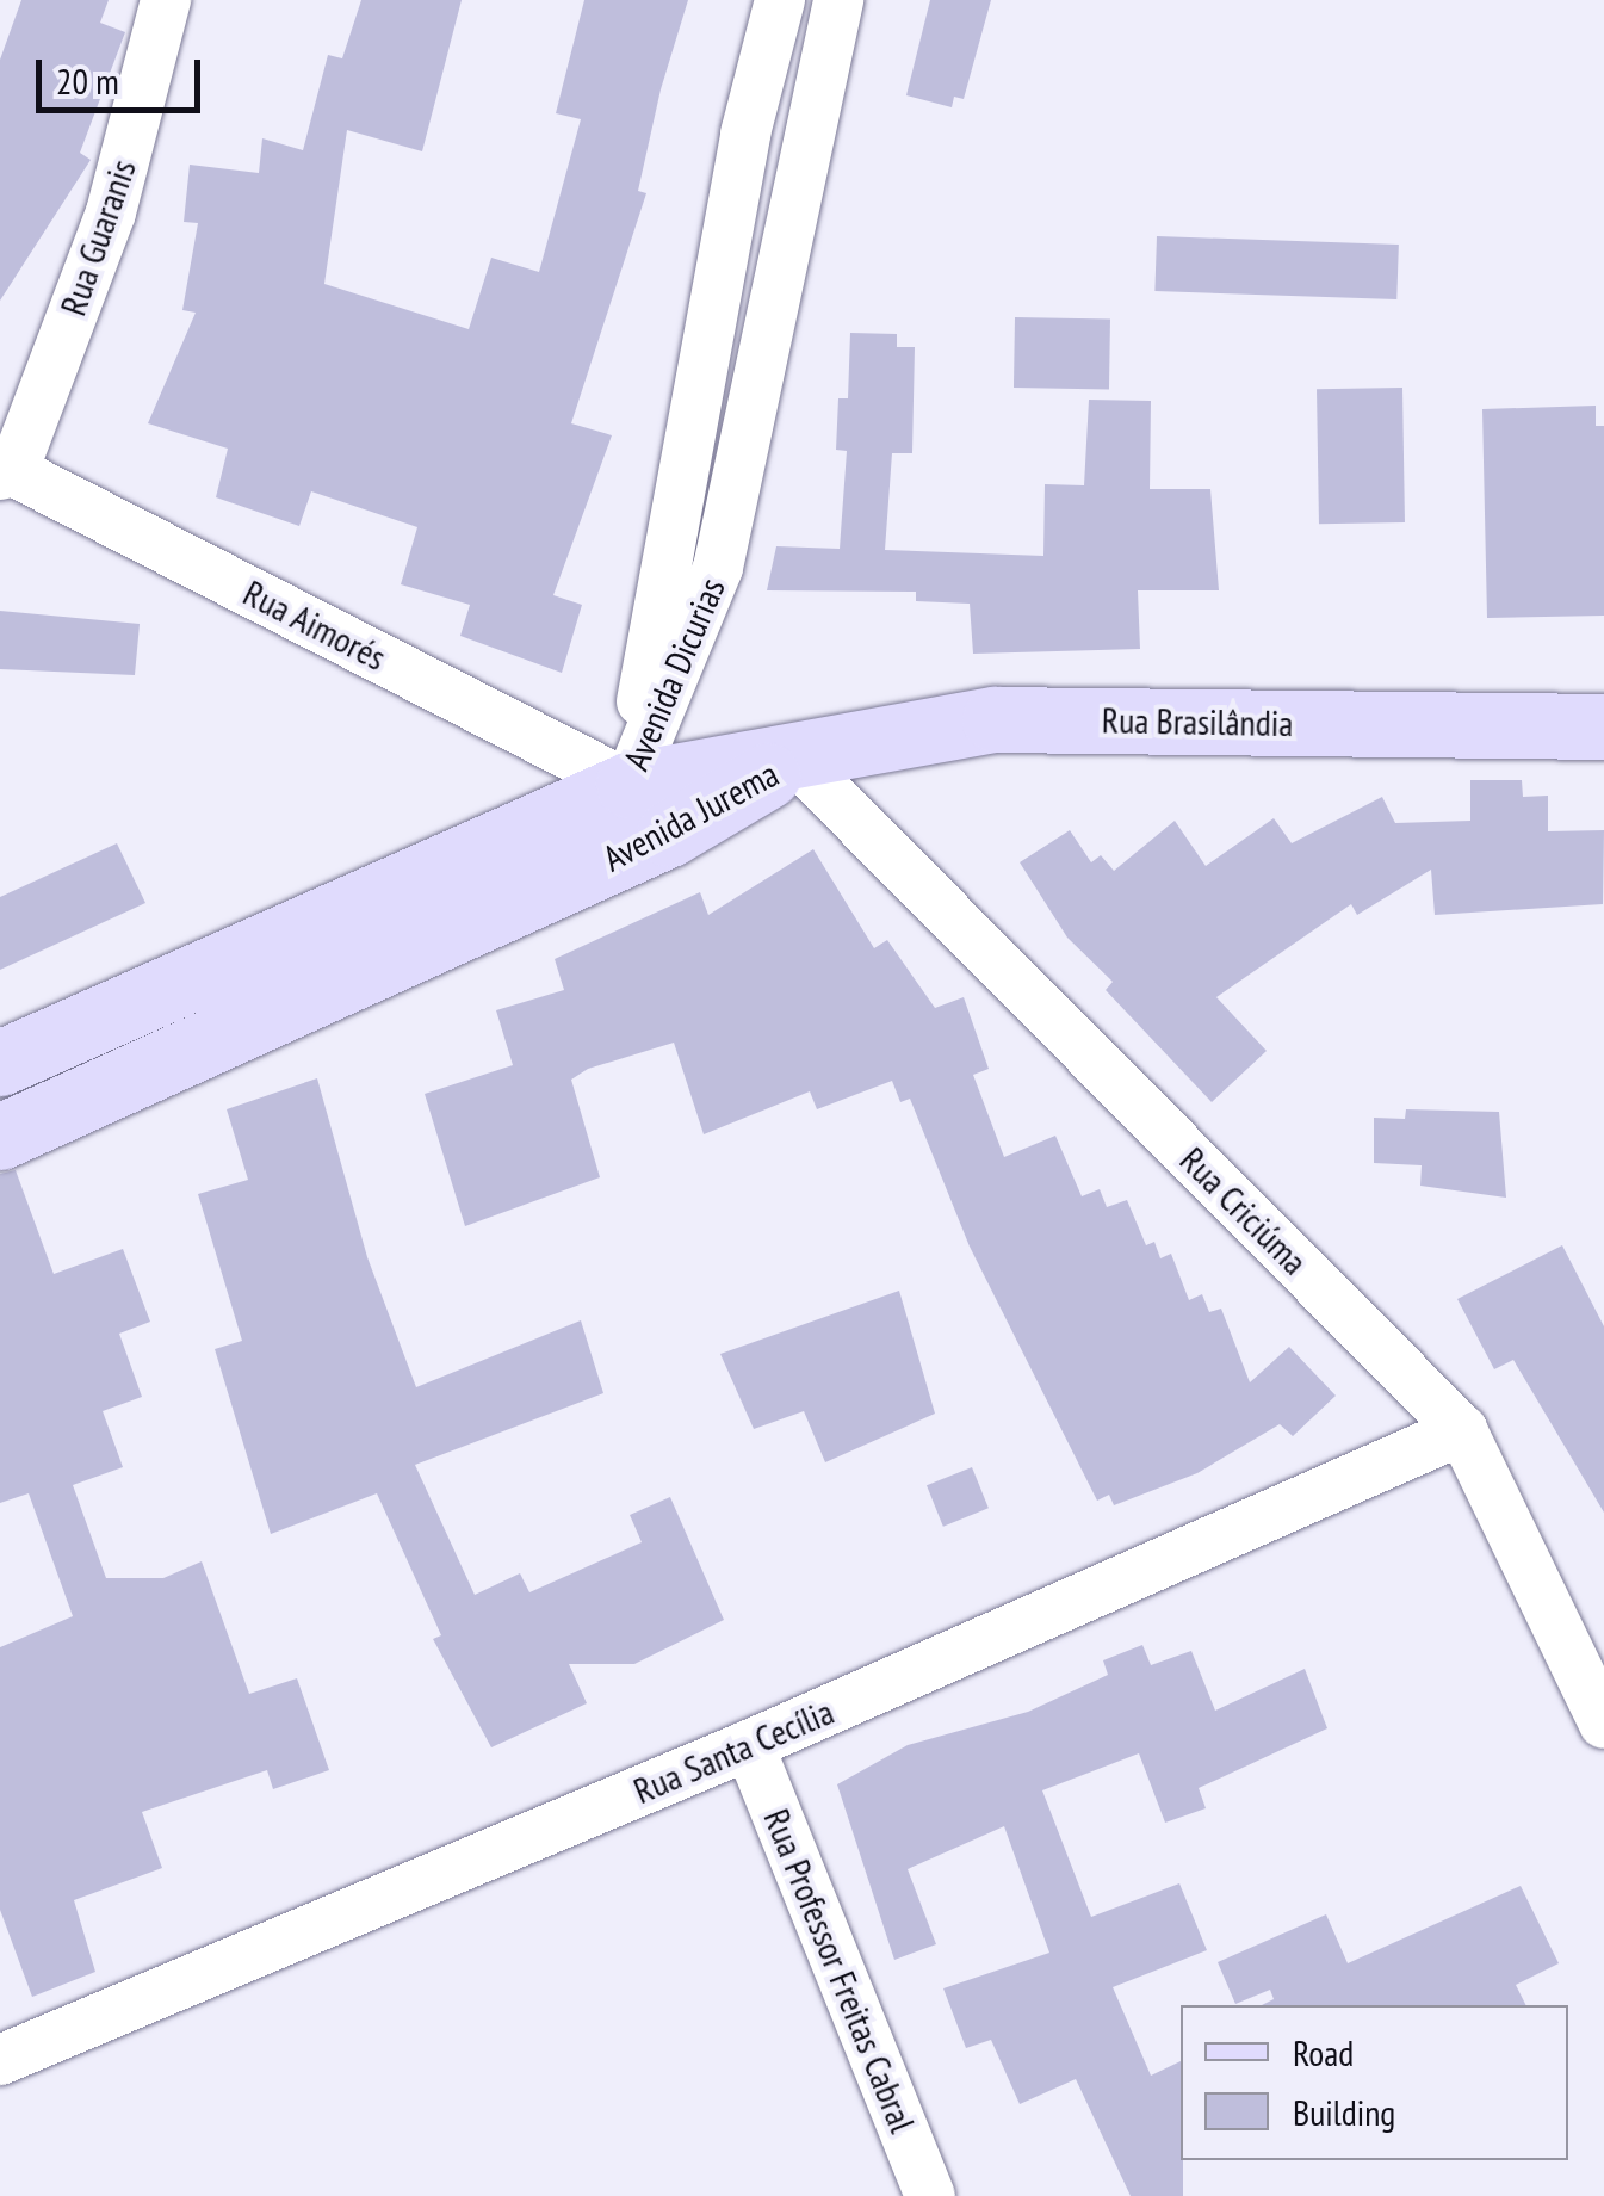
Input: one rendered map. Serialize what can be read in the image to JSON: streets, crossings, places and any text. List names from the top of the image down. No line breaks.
{"streets":{"main road":["Rua Brasilândia","Avenida Jurema"],"street":["Rua Guaranis","Rua Aimorés","Avenida Dicurias","Rua Criciúma","Rua Santa Cecília","Rua Professor Freitas Cabral"]},"crossings":[["Rua Guaranis","Rua Aimorés"],["Rua Aimorés","Avenida Dicurias"],["Rua Aimorés","Avenida Jurema"],["Avenida Dicurias","Avenida Jurema"],["Rua Brasilândia","Avenida Jurema"],["Rua Brasilândia","Rua Criciúma"],["Avenida Jurema","Rua Criciúma"],["Rua Criciúma","Rua Santa Cecília"],["Rua Santa Cecília","Rua Professor Freitas Cabral"]],"legend":["Road","Building"],"scale_bar":"20 m"}
